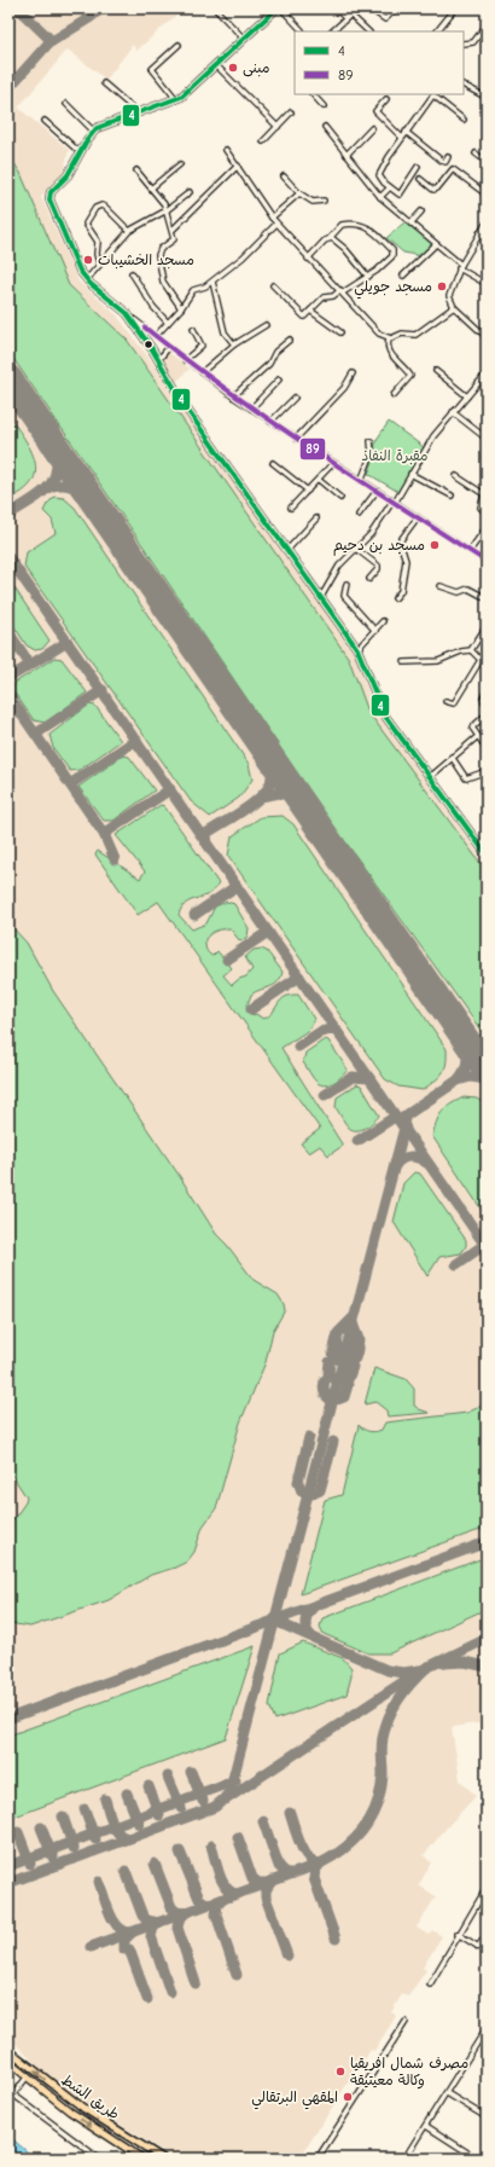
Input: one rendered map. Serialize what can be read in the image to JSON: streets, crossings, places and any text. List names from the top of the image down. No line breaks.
{"streets":{"highway":["طريق الشط"]},"parks":["مقبرة النفاذ"],"places":["مبنى","مسجد الخشيبات","مسجد جويلي","مسجد بن دحيم","مصرف شمال افريقيا وكالة معيتيقة","المقهي البرتقالي"],"lines":["transit line 4","transit line 89"],"legend":["4","89"]}
